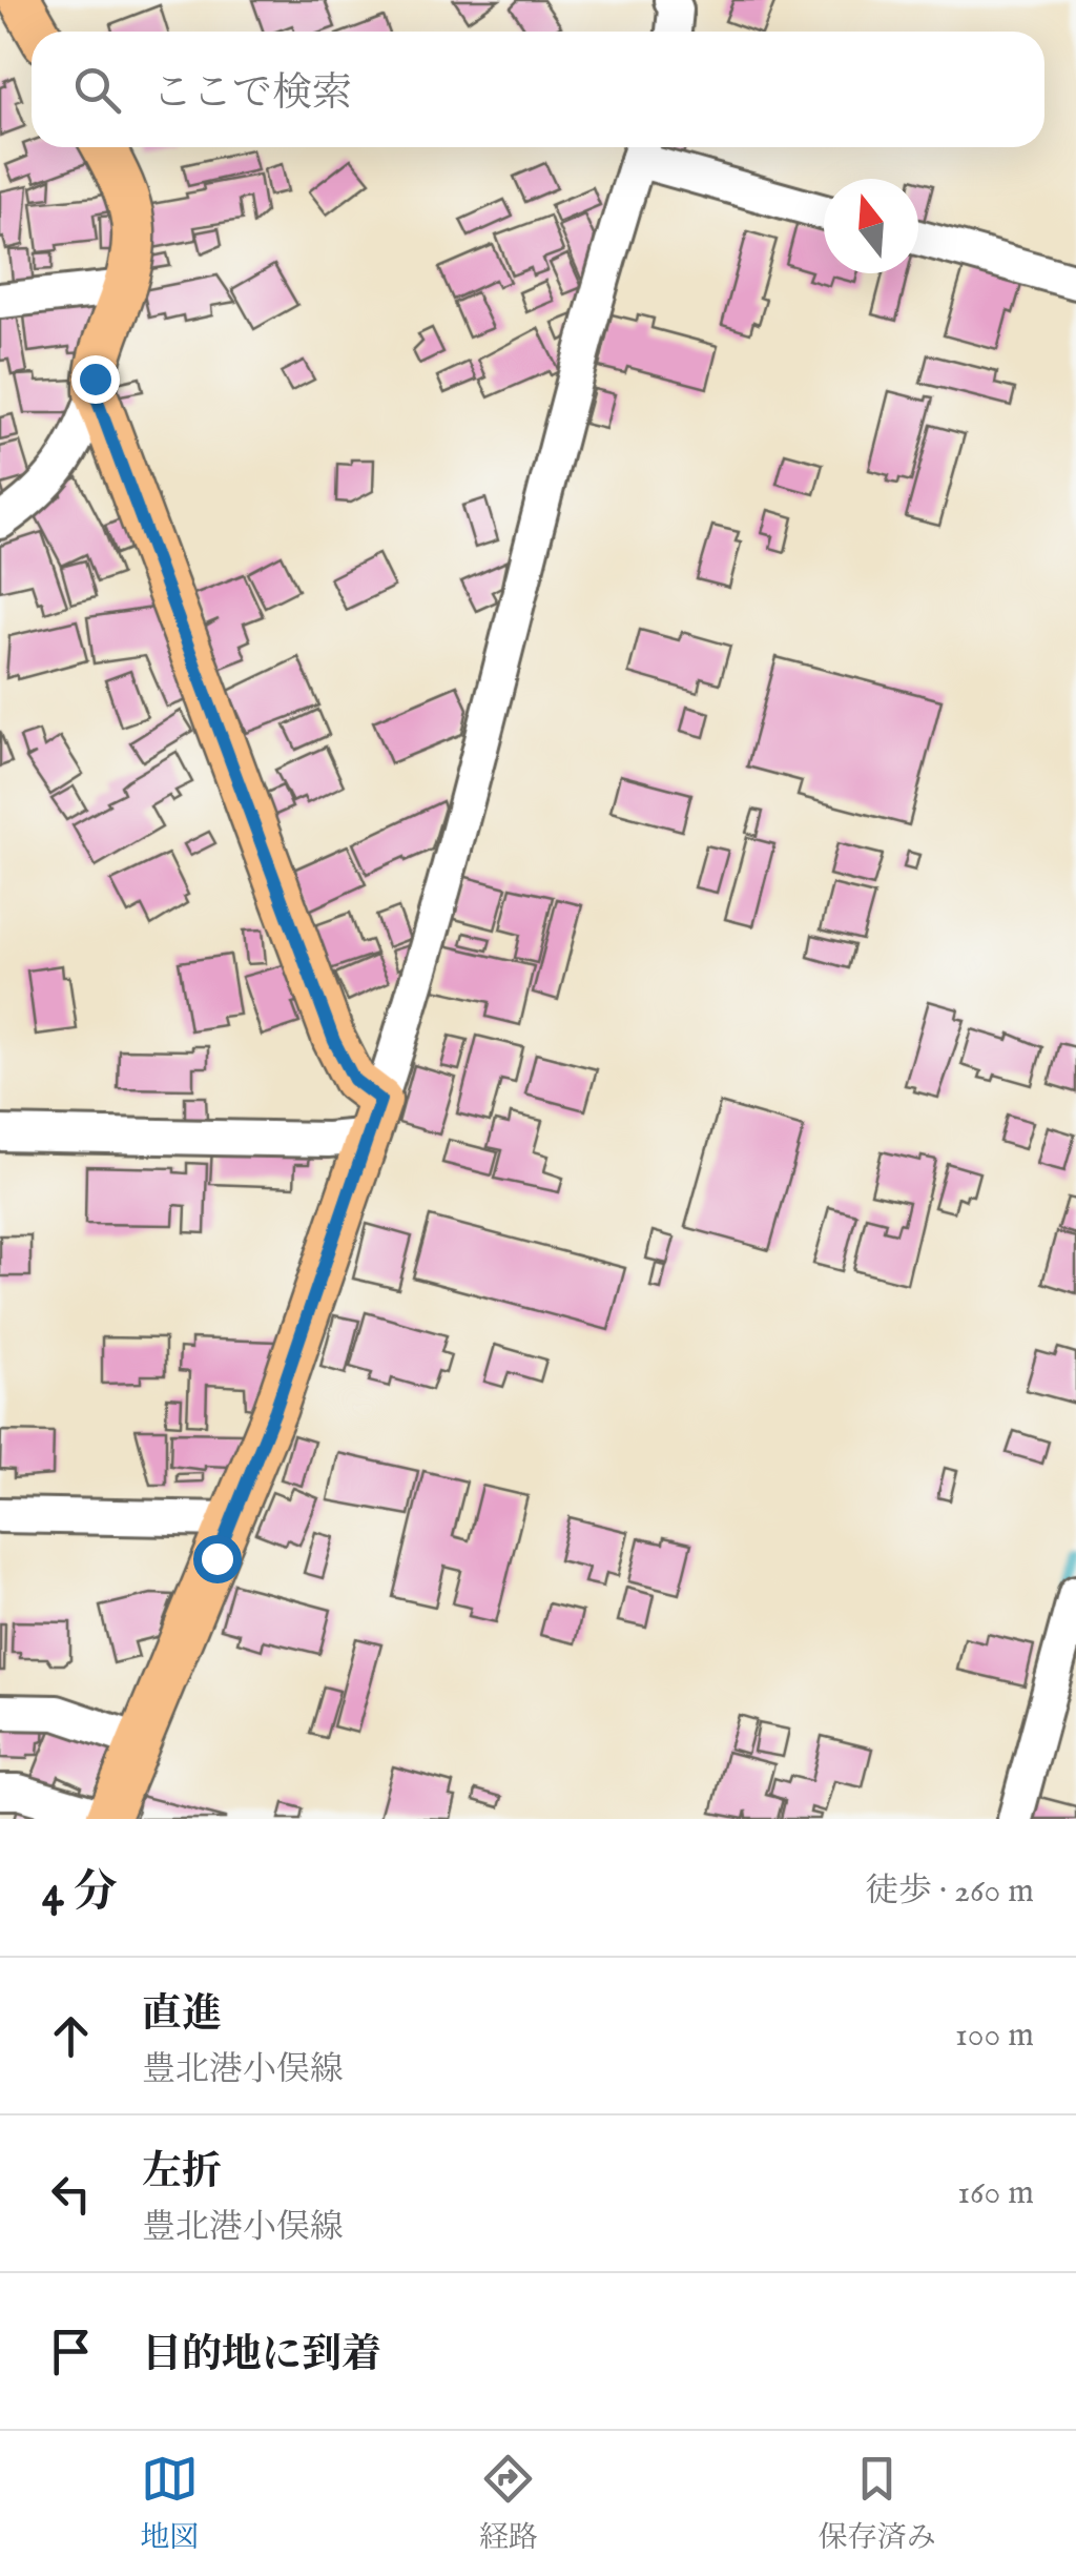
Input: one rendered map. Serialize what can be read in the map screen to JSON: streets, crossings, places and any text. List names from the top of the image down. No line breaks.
{"north":"top","page":{"search":"ここで検索","heading":["4 分","徒歩 · 260 m"],"list":[["直進","豊北港小俣線","100 m"],["左折","豊北港小俣線","160 m"],"目的地に到着"],"nav":["地図","経路","保存済み"]}}
